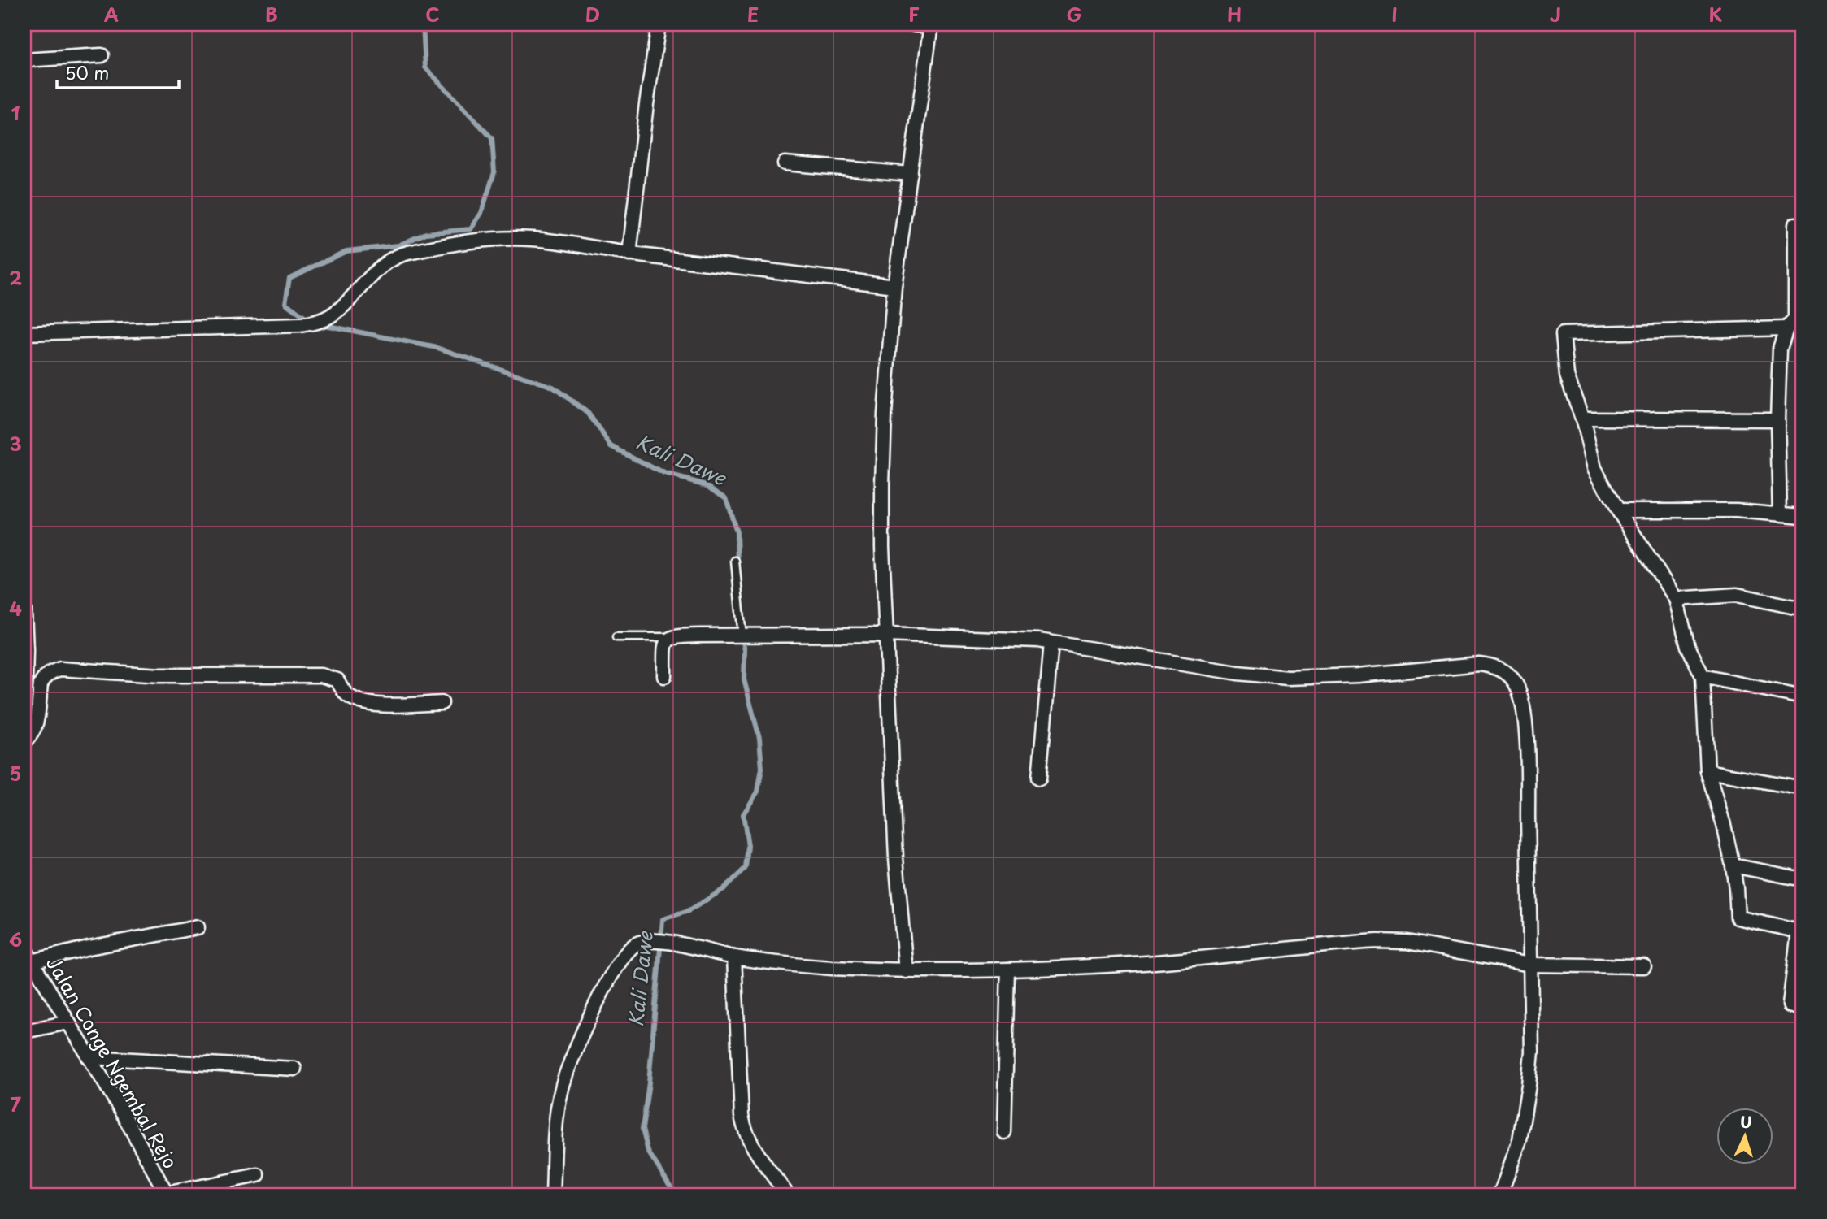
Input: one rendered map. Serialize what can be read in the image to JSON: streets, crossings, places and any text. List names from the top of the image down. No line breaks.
{"streets":{"street":["Jalan Conge Ngembal Rejo"]},"water":["Kali Dawe"],"scale_bar":"50 m","north":"top","grid":{"columns":["A","B","C","D","E","F","G","H","I","J","K"],"rows":["1","2","3","4","5","6","7"]}}
